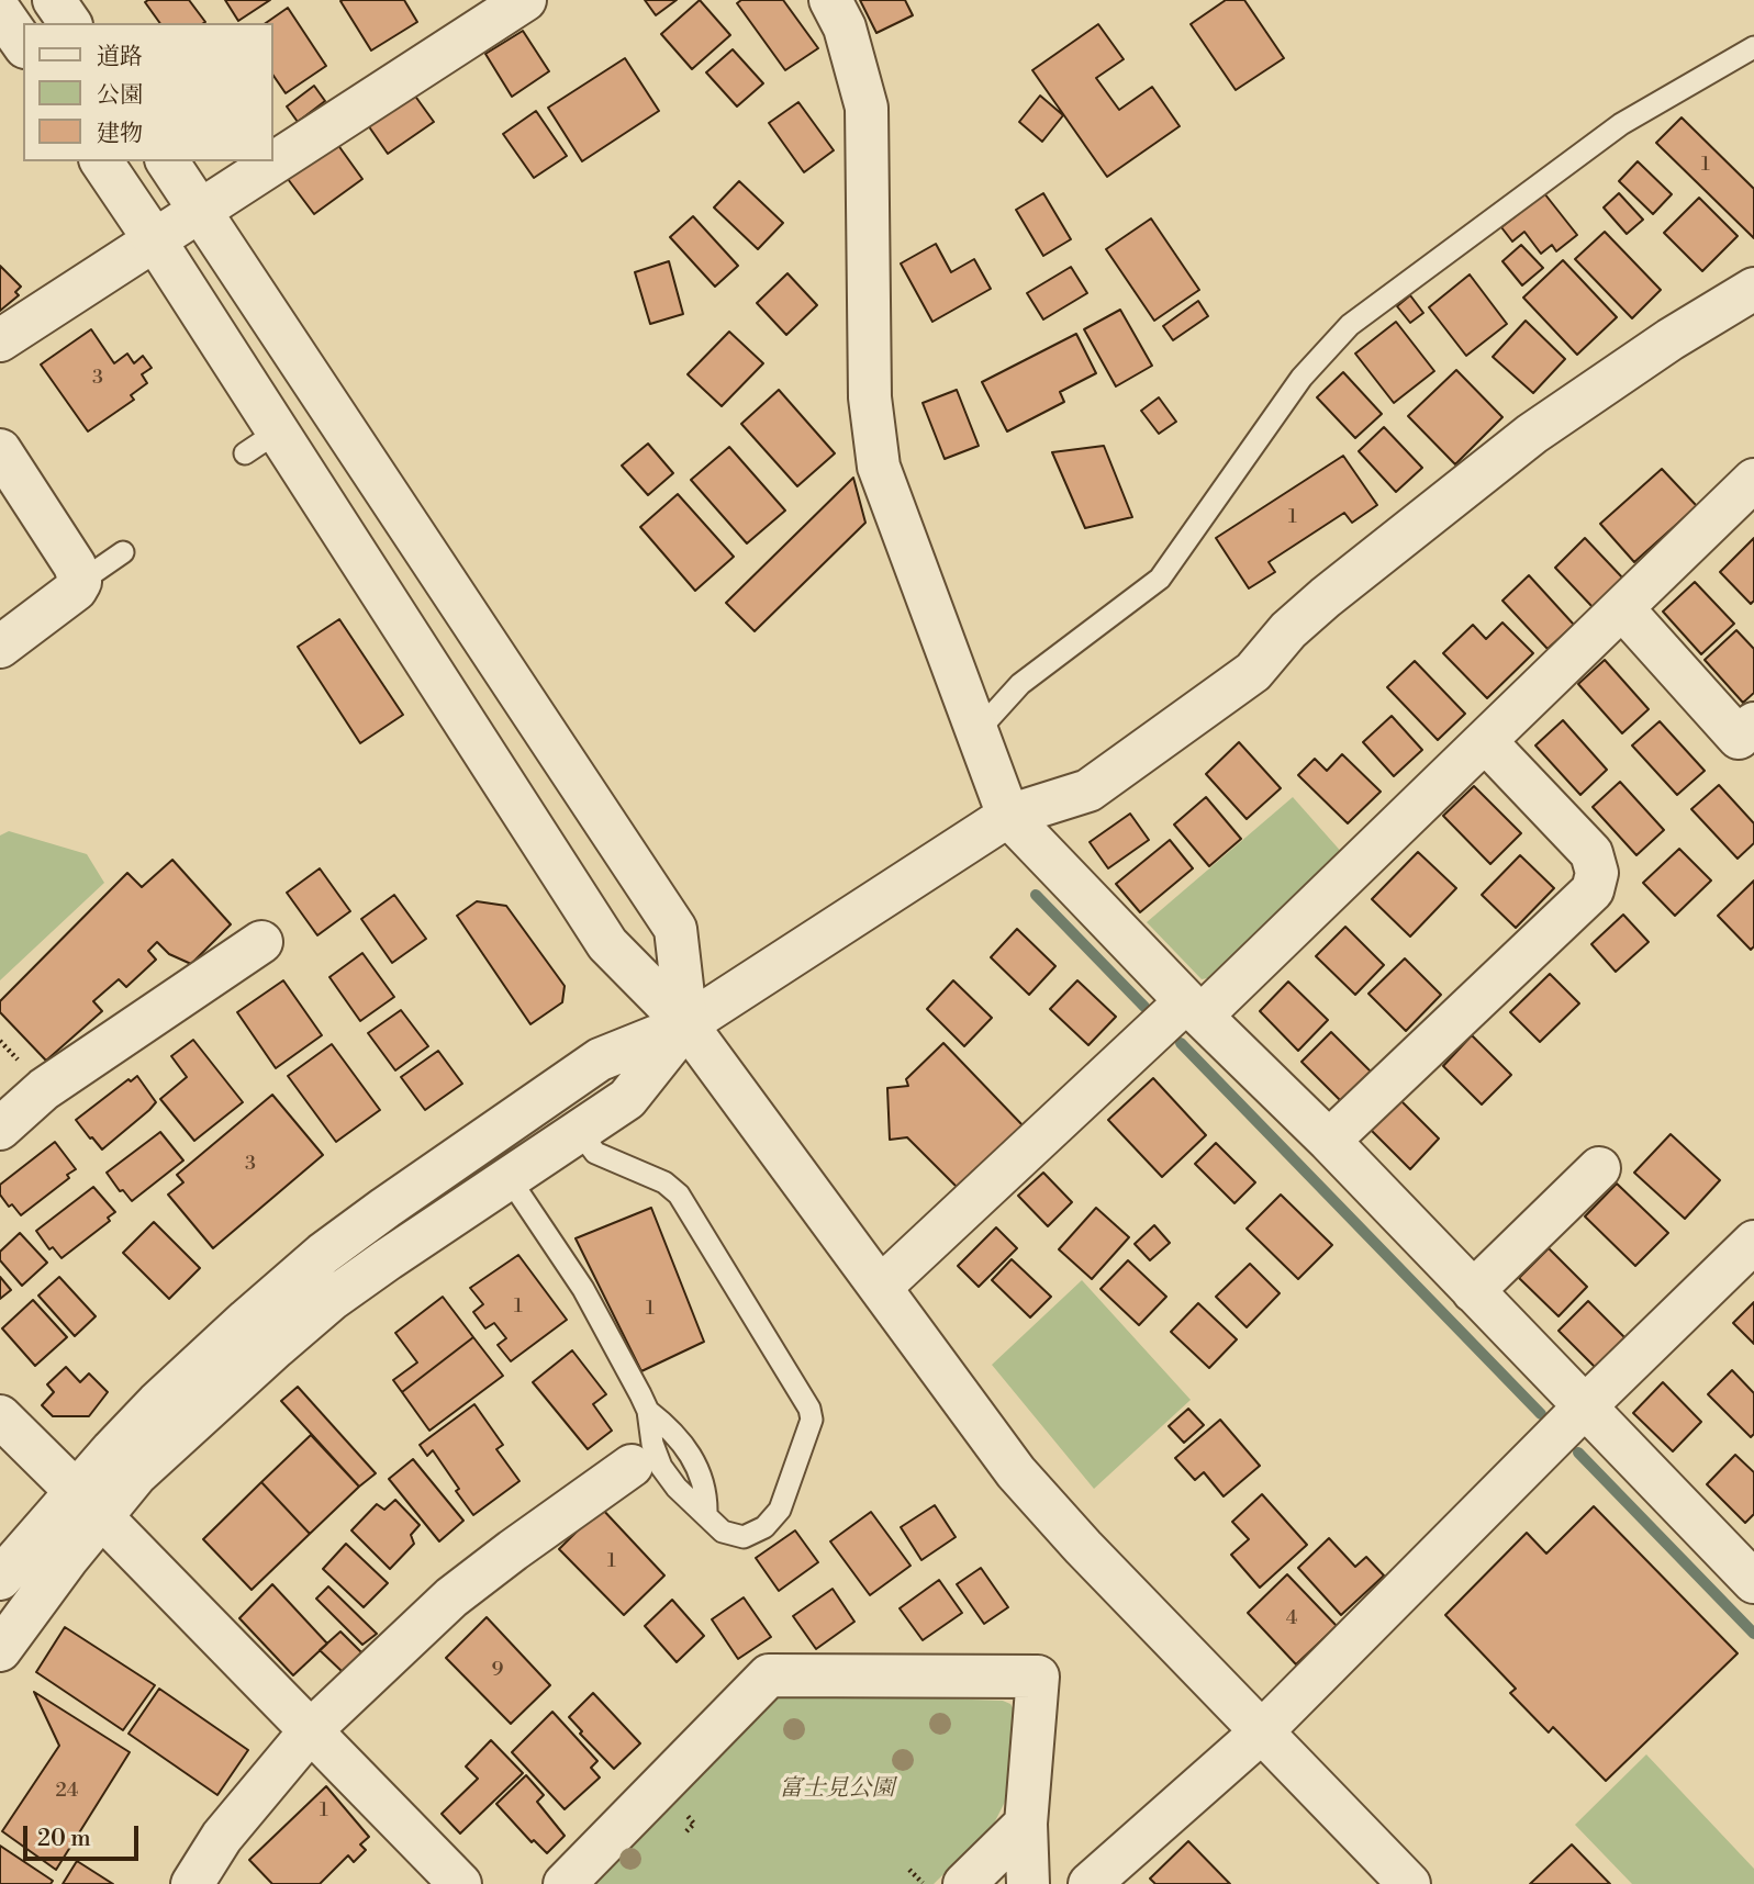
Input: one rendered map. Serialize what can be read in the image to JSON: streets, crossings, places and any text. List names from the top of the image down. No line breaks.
{"parks":["富士見公園"],"house_numbers":["1","3","1","3","1","1","1","4","9","24","1"],"legend":["道路","公園","建物"],"scale_bar":"20 m"}
